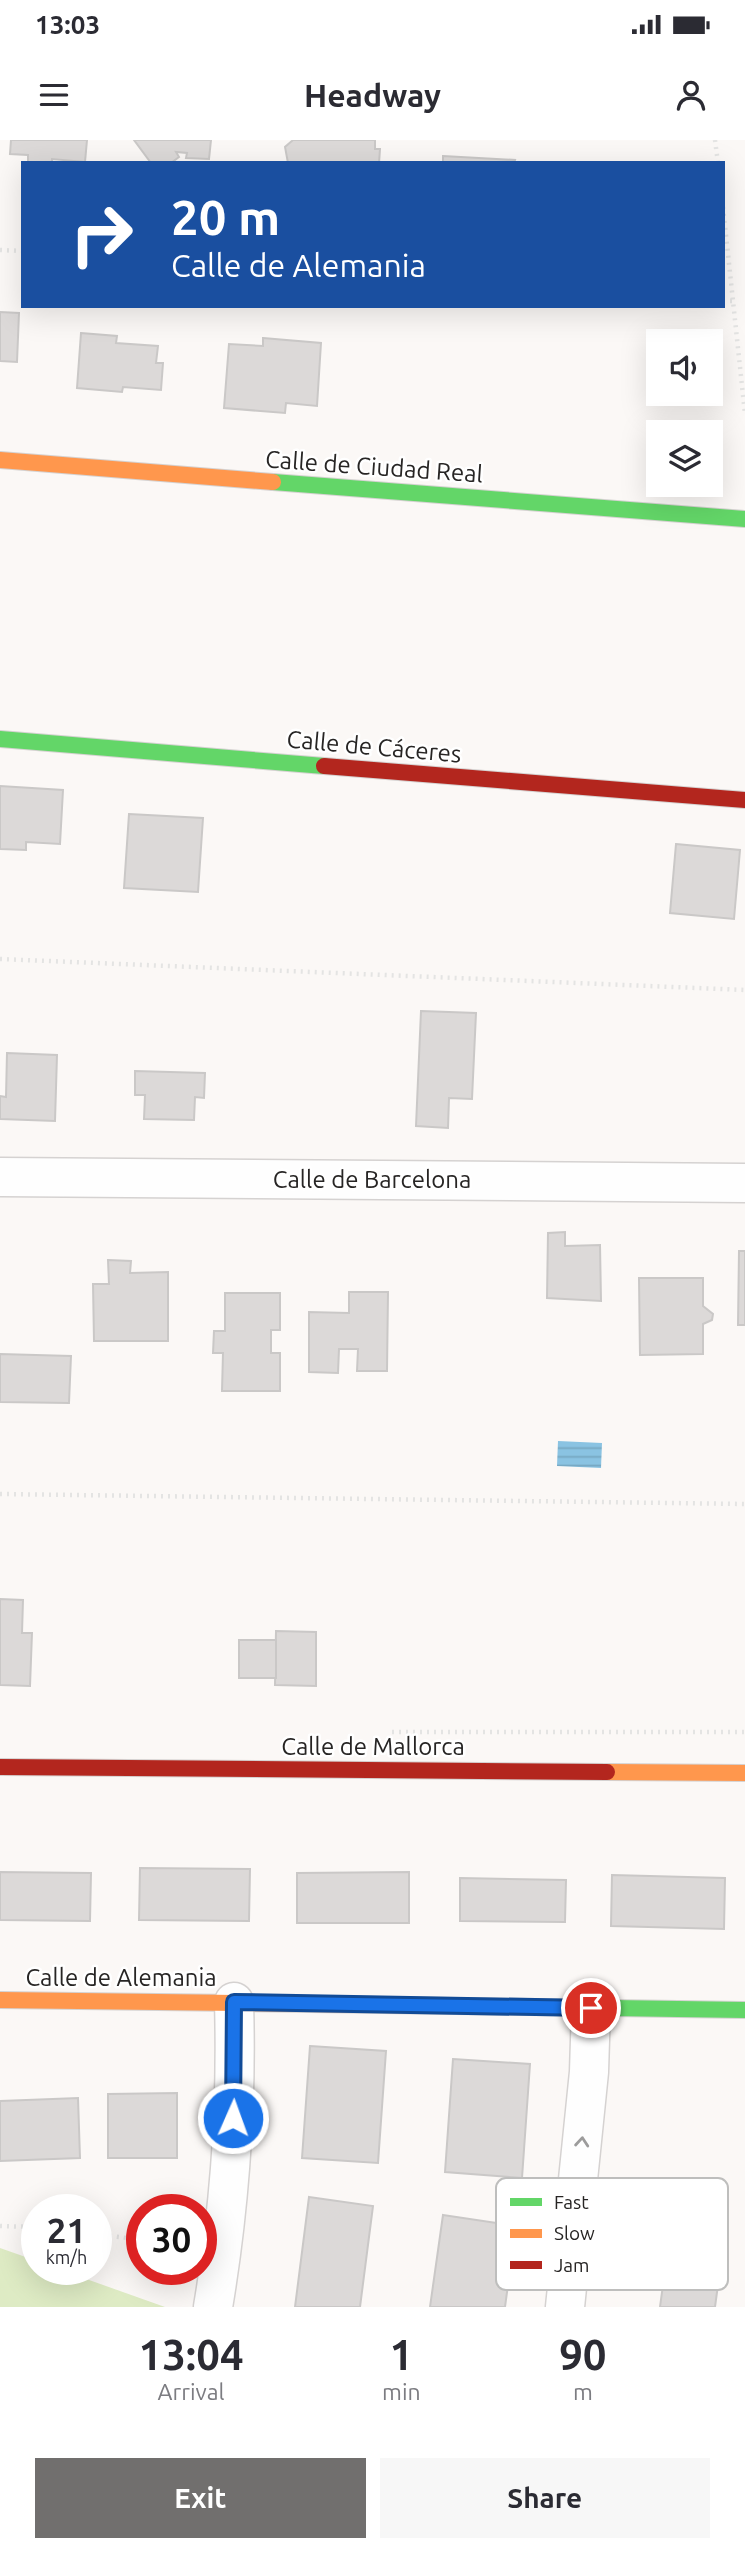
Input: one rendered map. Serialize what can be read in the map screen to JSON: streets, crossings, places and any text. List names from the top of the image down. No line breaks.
{"streets":{"street":["Calle de Ciudad Real","Calle de Cáceres","Calle de Barcelona","Calle de Mallorca","Calle de Alemania"]},"legend":["Fast","Slow","Jam"],"page":{"status":"13:03","header":"Headway","turn":["20 m","Calle de Alemania"],"speed":"21 km/h","limit":"30","eta":["13:04","Arrival","1","min","90","m"],"buttons":["Exit","Share"]}}
